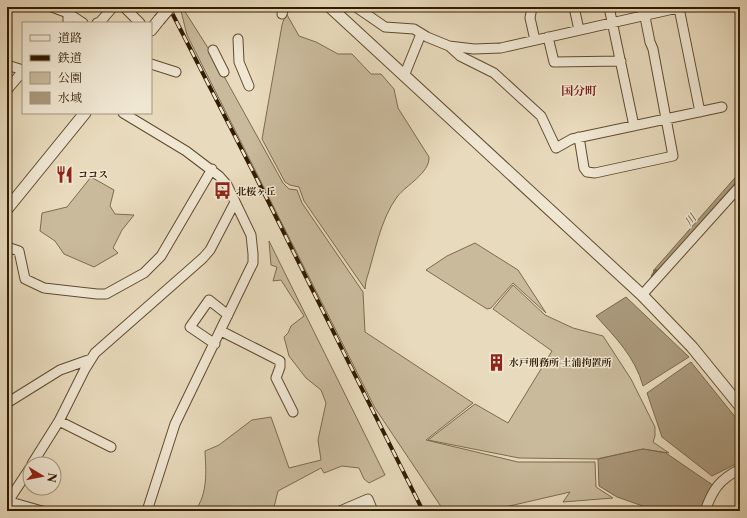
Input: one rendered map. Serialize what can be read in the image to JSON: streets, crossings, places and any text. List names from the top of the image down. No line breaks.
{"districts":["国分町"],"water":["川"],"places":{"restaurant":["ココス"],"bus stop":["北桜ヶ丘"],"building":["水戸刑務所 土浦拘置所"]},"legend":["道路","鉄道","公園","水域"],"north":"right"}
